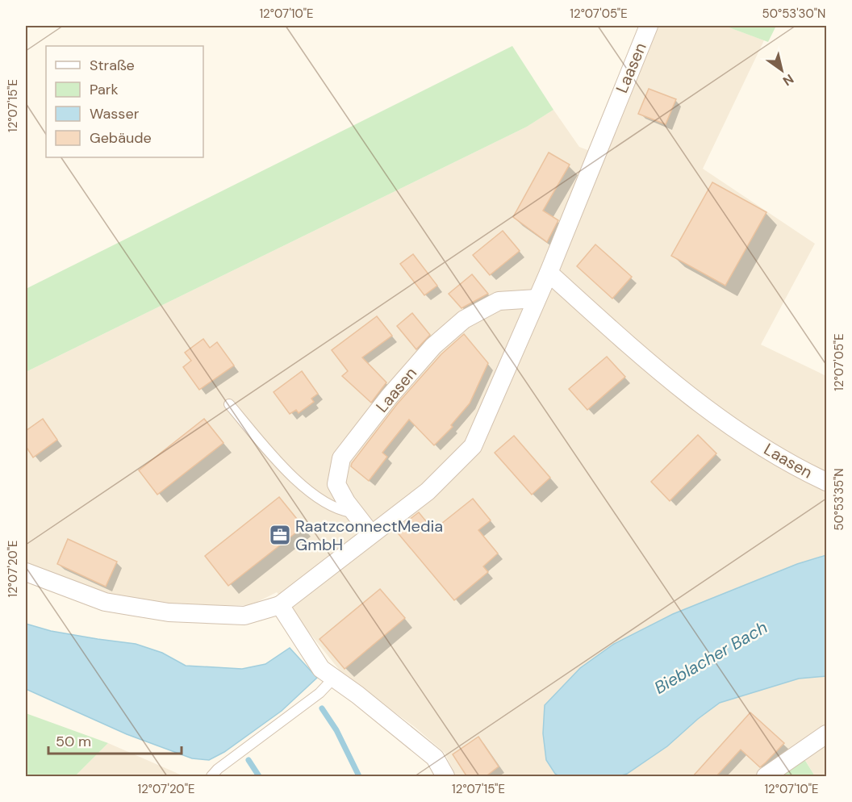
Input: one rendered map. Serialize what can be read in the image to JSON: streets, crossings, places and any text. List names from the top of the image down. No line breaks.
{"streets":{"street":["Laasen"]},"water":["Bieblacher Bach"],"places":{"office":["RaatzconnectMedia GmbH"]},"legend":["Straße","Park","Wasser","Gebäude"],"scale_bar":"50 m","north":"bottom right","coordinates":["12°07'10\"E","12°07'05\"E","50°53'30\"N","12°07'15\"E","50°53'35\"N","12°07'20\"E"]}
